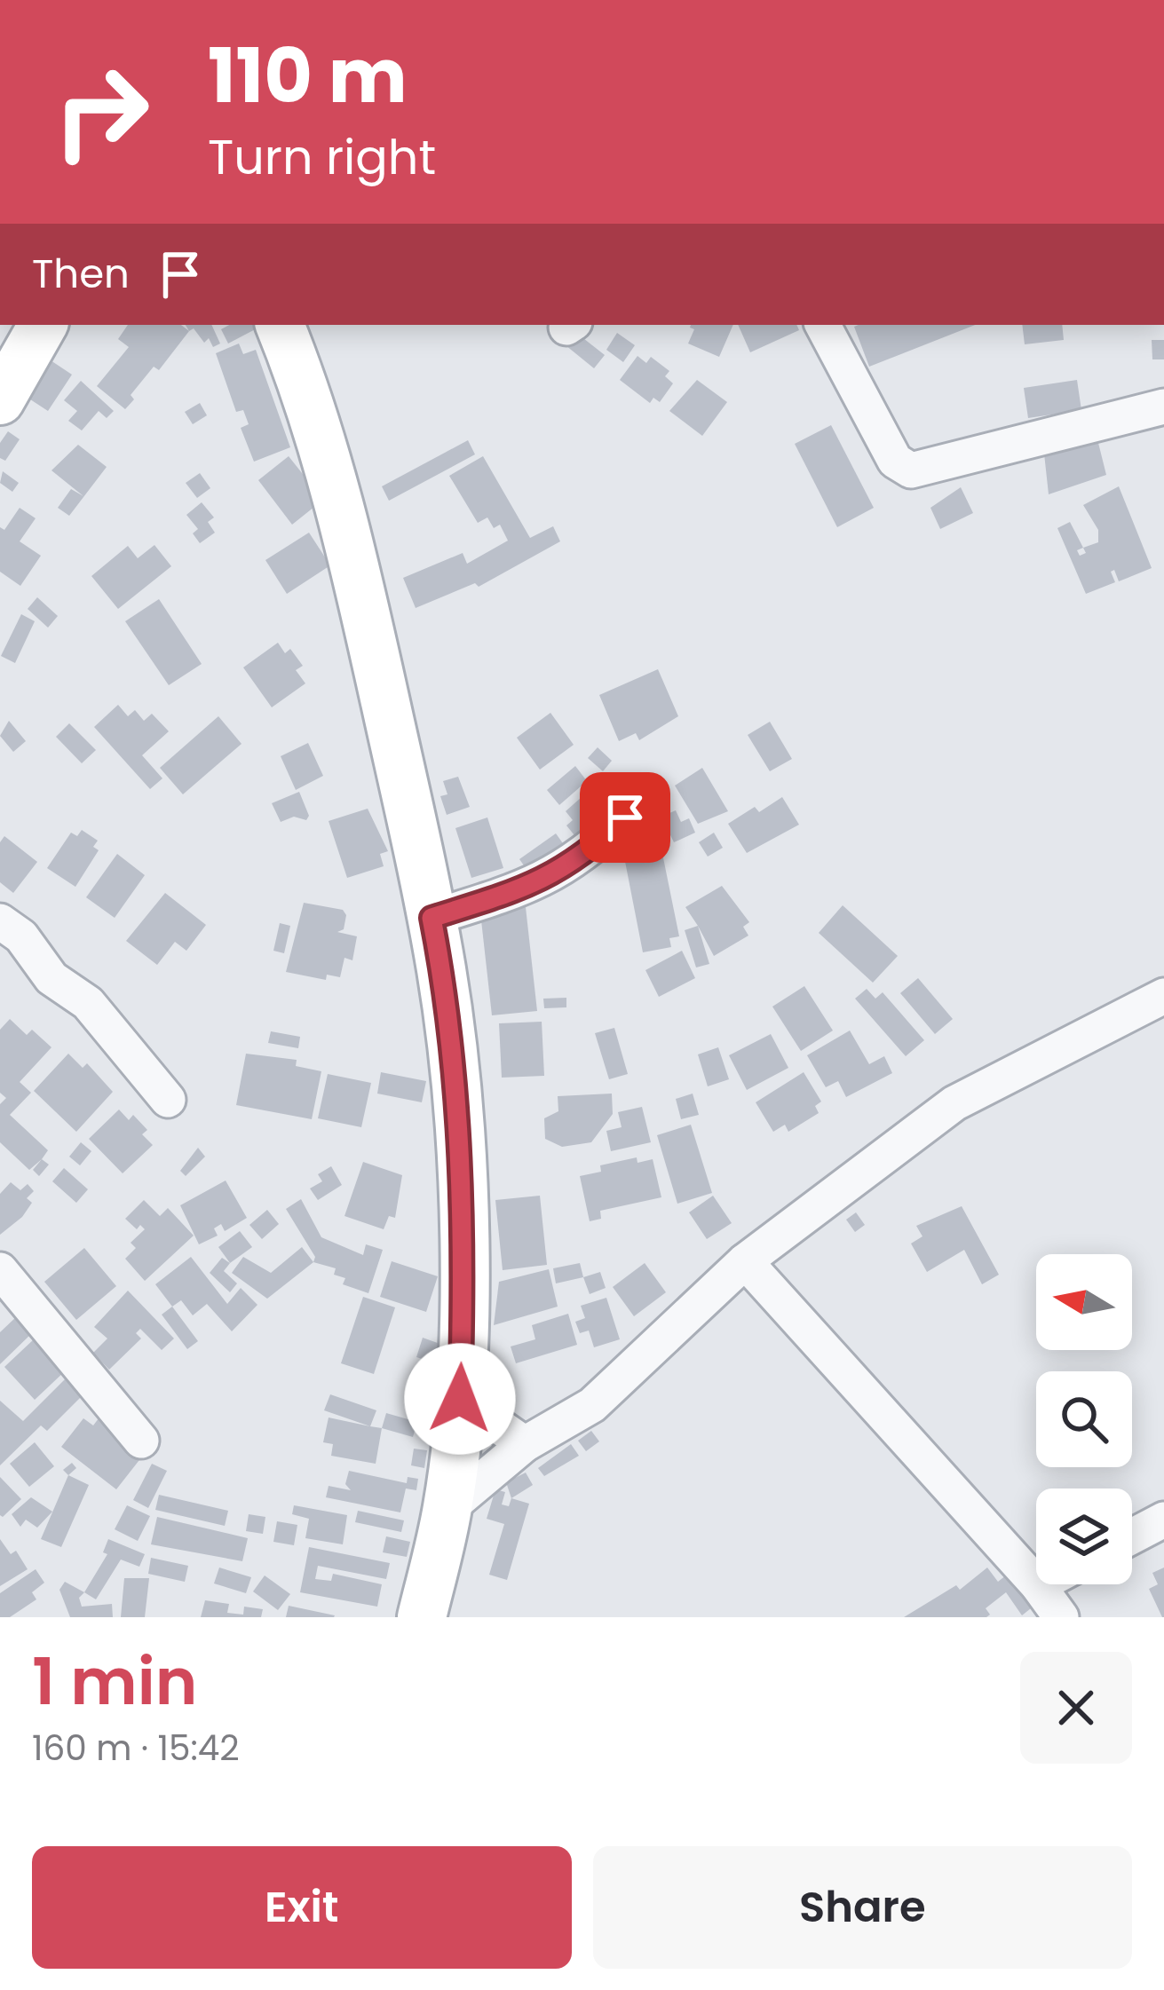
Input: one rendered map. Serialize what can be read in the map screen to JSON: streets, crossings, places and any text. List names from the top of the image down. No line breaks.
{"north":"left","page":{"turn":["110 m","Turn right"],"then":"Then","heading":["1 min","160 m · 15:42"],"buttons":["Exit","Share"]}}
